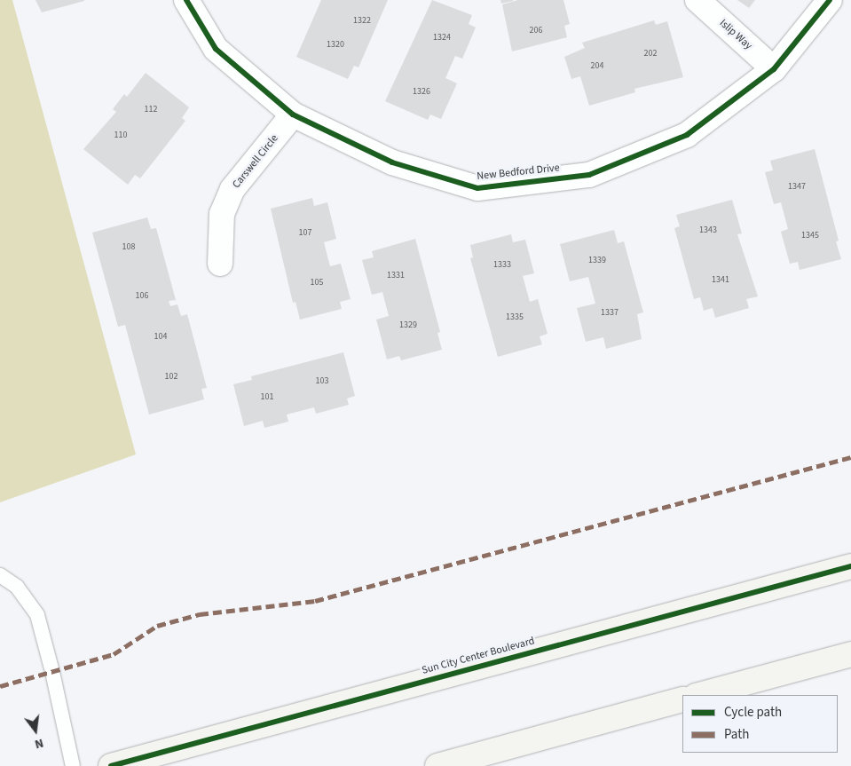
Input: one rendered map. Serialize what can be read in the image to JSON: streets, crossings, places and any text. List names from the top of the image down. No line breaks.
{"streets":{"main road":["Sun City Center Boulevard"],"street":["Islip Way","Carswell Circle","New Bedford Drive"]},"crossings":[["Islip Way","New Bedford Drive"],["Carswell Circle","New Bedford Drive"]],"house_numbers":["1322","206","1324","1320","202","204","1326","112","110","1347","1343","107","1345","108","1339","1333","1331","1341","105","106","1337","1335","1329","104","102","103","101"],"legend":["Cycle path","Path"],"north":"bottom"}
